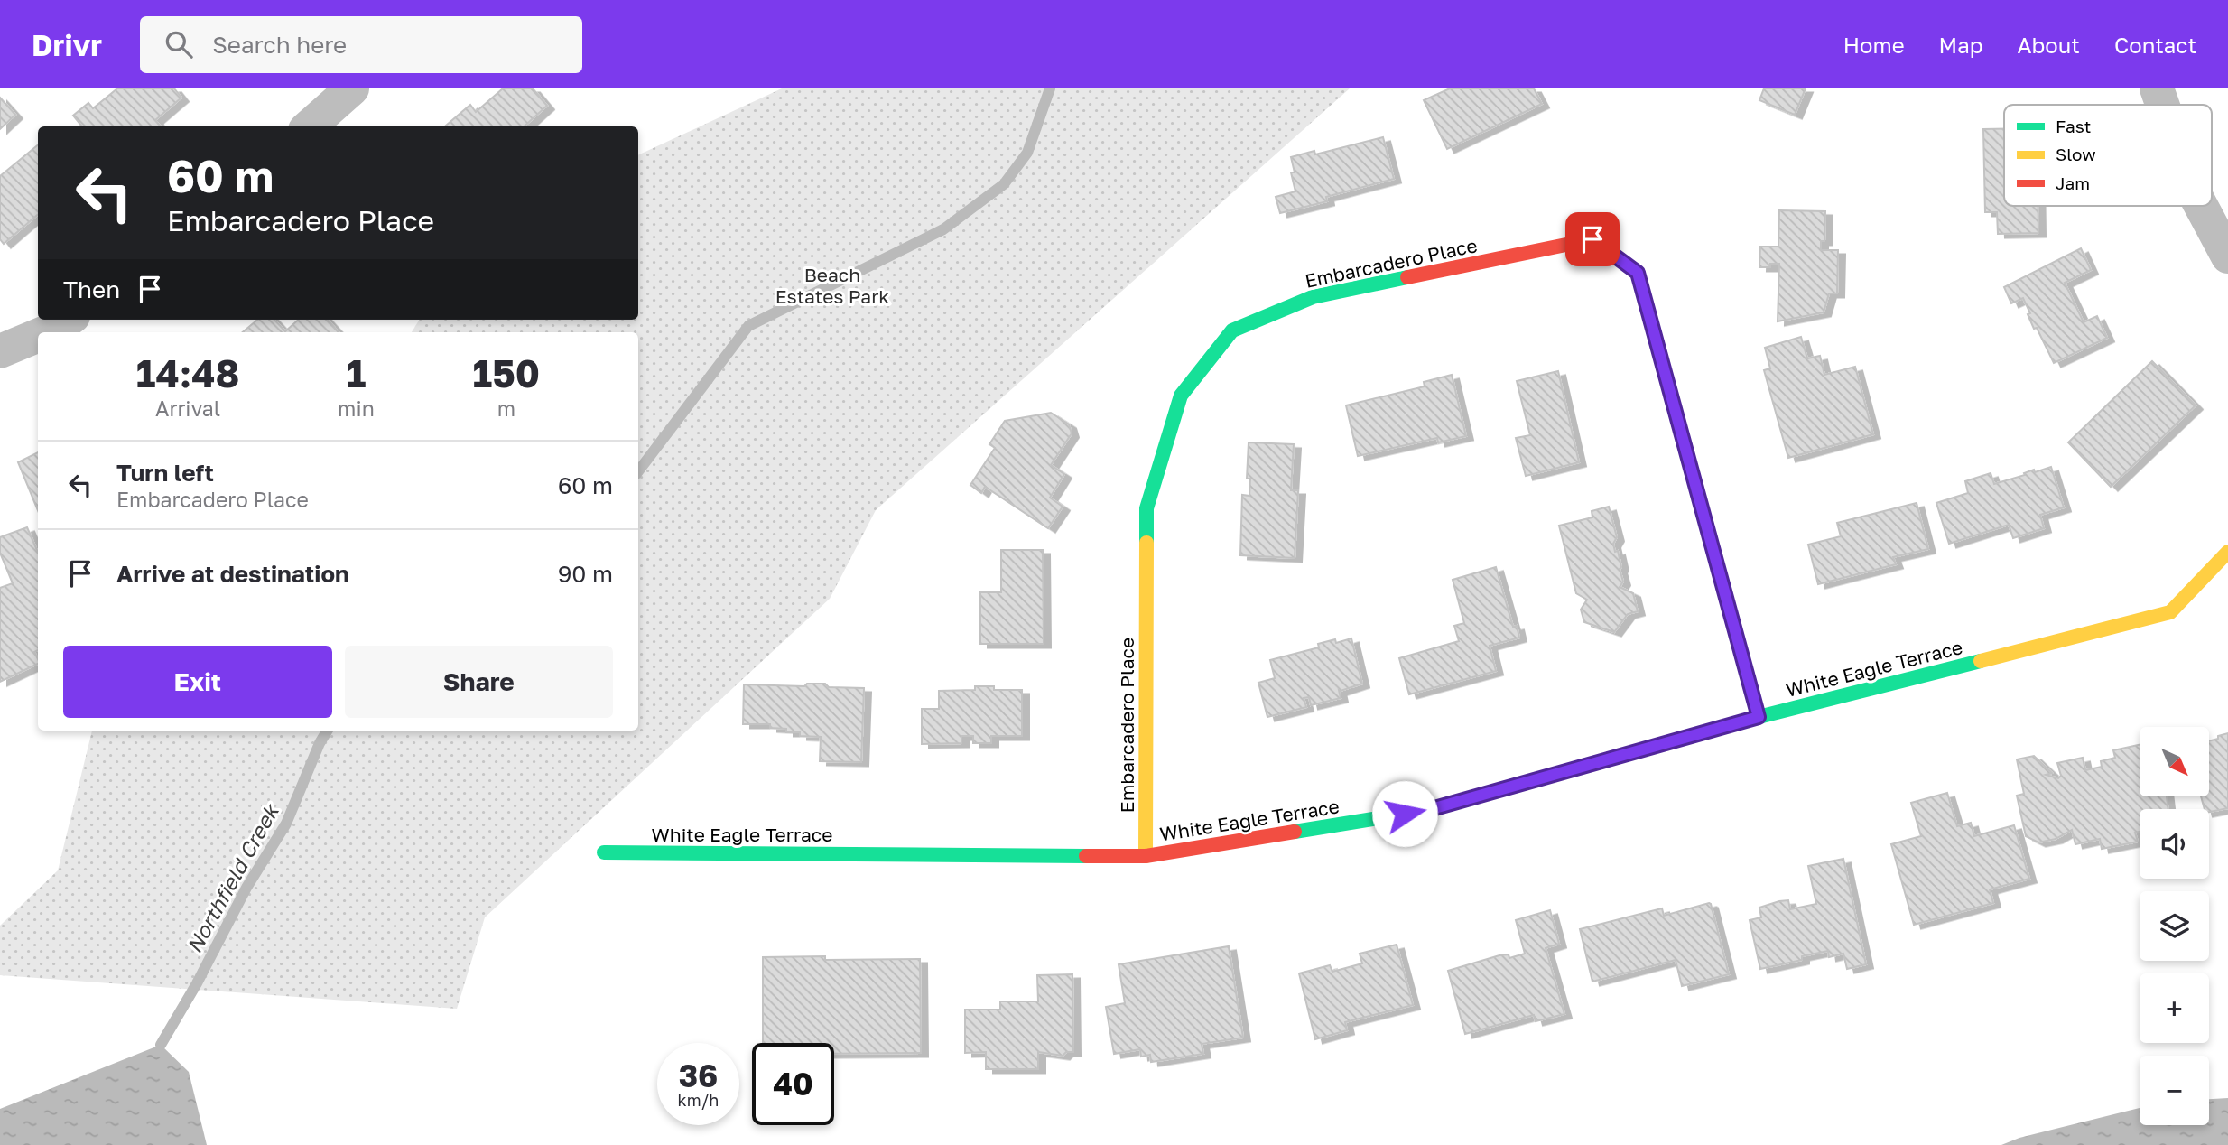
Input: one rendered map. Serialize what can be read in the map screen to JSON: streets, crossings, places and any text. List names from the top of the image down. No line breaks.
{"streets":{"street":["Embarcadero Place","White Eagle Terrace"]},"crossings":[["Embarcadero Place","White Eagle Terrace"]],"water":["Northfield Creek"],"parks":["Beach Estates Park"],"legend":["Fast","Slow","Jam"],"north":"bottom right","page":{"header":"Drivr","search":"Search here","nav":["Home","Map","About","Contact"],"turn":["60 m","Embarcadero Place"],"then":"Then","eta":["14:48","Arrival","1","min","150","m"],"list":[{"name":"Turn left","note":"Embarcadero Place","value":"60 m"},{"name":"Arrive at destination","value":"90 m"}],"buttons":["Exit","Share"],"map_buttons":["+","−"],"speed":"36 km/h","limit":"40"}}
